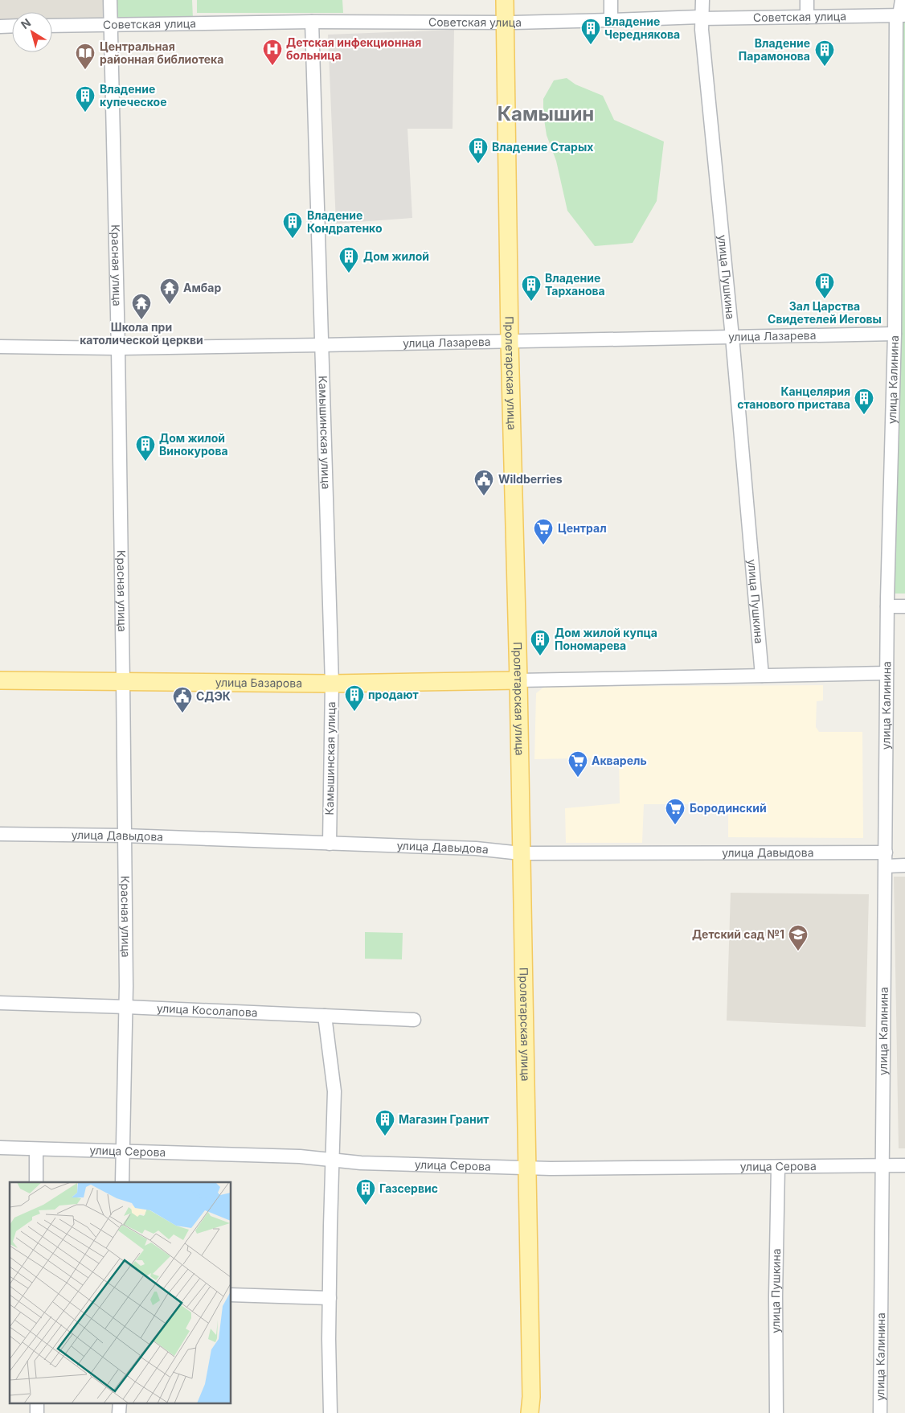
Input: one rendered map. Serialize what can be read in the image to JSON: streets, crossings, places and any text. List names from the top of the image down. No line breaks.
{"streets":{"main road":["Пролетарская улица","улица Базарова"],"street":["Советская улица","Красная улица","улица Пушкина","улица Лазарева","улица Калинина","Камышинская улица","улица Давыдова","улица Косолапова","улица Серова"]},"crossings":[["Советская улица","Красная улица"],["Советская улица","улица Пушкина"],["Советская улица","Пролетарская улица"],["Советская улица","улица Калинина"],["Советская улица","Камышинская улица"],["Красная улица","улица Лазарева"],["Красная улица","улица Базарова"],["Красная улица","улица Давыдова"],["Красная улица","улица Косолапова"],["Красная улица","улица Серова"],["улица Пушкина","улица Лазарева"],["улица Пушкина","улица Серова"],["улица Лазарева","Пролетарская улица"],["улица Лазарева","улица Калинина"],["улица Лазарева","Камышинская улица"],["Пролетарская улица","улица Базарова"],["Пролетарская улица","улица Давыдова"],["Пролетарская улица","улица Серова"],["улица Калинина","улица Давыдова"],["улица Калинина","улица Серова"],["Камышинская улица","улица Базарова"],["Камышинская улица","улица Давыдова"]],"districts":["Камышин"],"places":{"building":["Владение Череднякова","Владение Парамонова","Владение купеческое","Владение Старых","Владение Кондратенко","Дом жилой","Зал Царства Свидетелей Иеговы","Владение Тарханова","Канцелярия станового пристава","Дом жилой Винокурова","Дом жилой купца Пономарева","продают","Магазин Гранит","Газсервис"],"hospital":["Детская инфекционная больница"],"library":["Центральная районная библиотека"],"temple":["Амбар","Школа при католической церкви"],"public building":["Wildberries","СДЭК"],"supermarket":["Централ","Акварель","Бородинский"],"school or university":["Детский сад №1"]},"north":"top left"}
